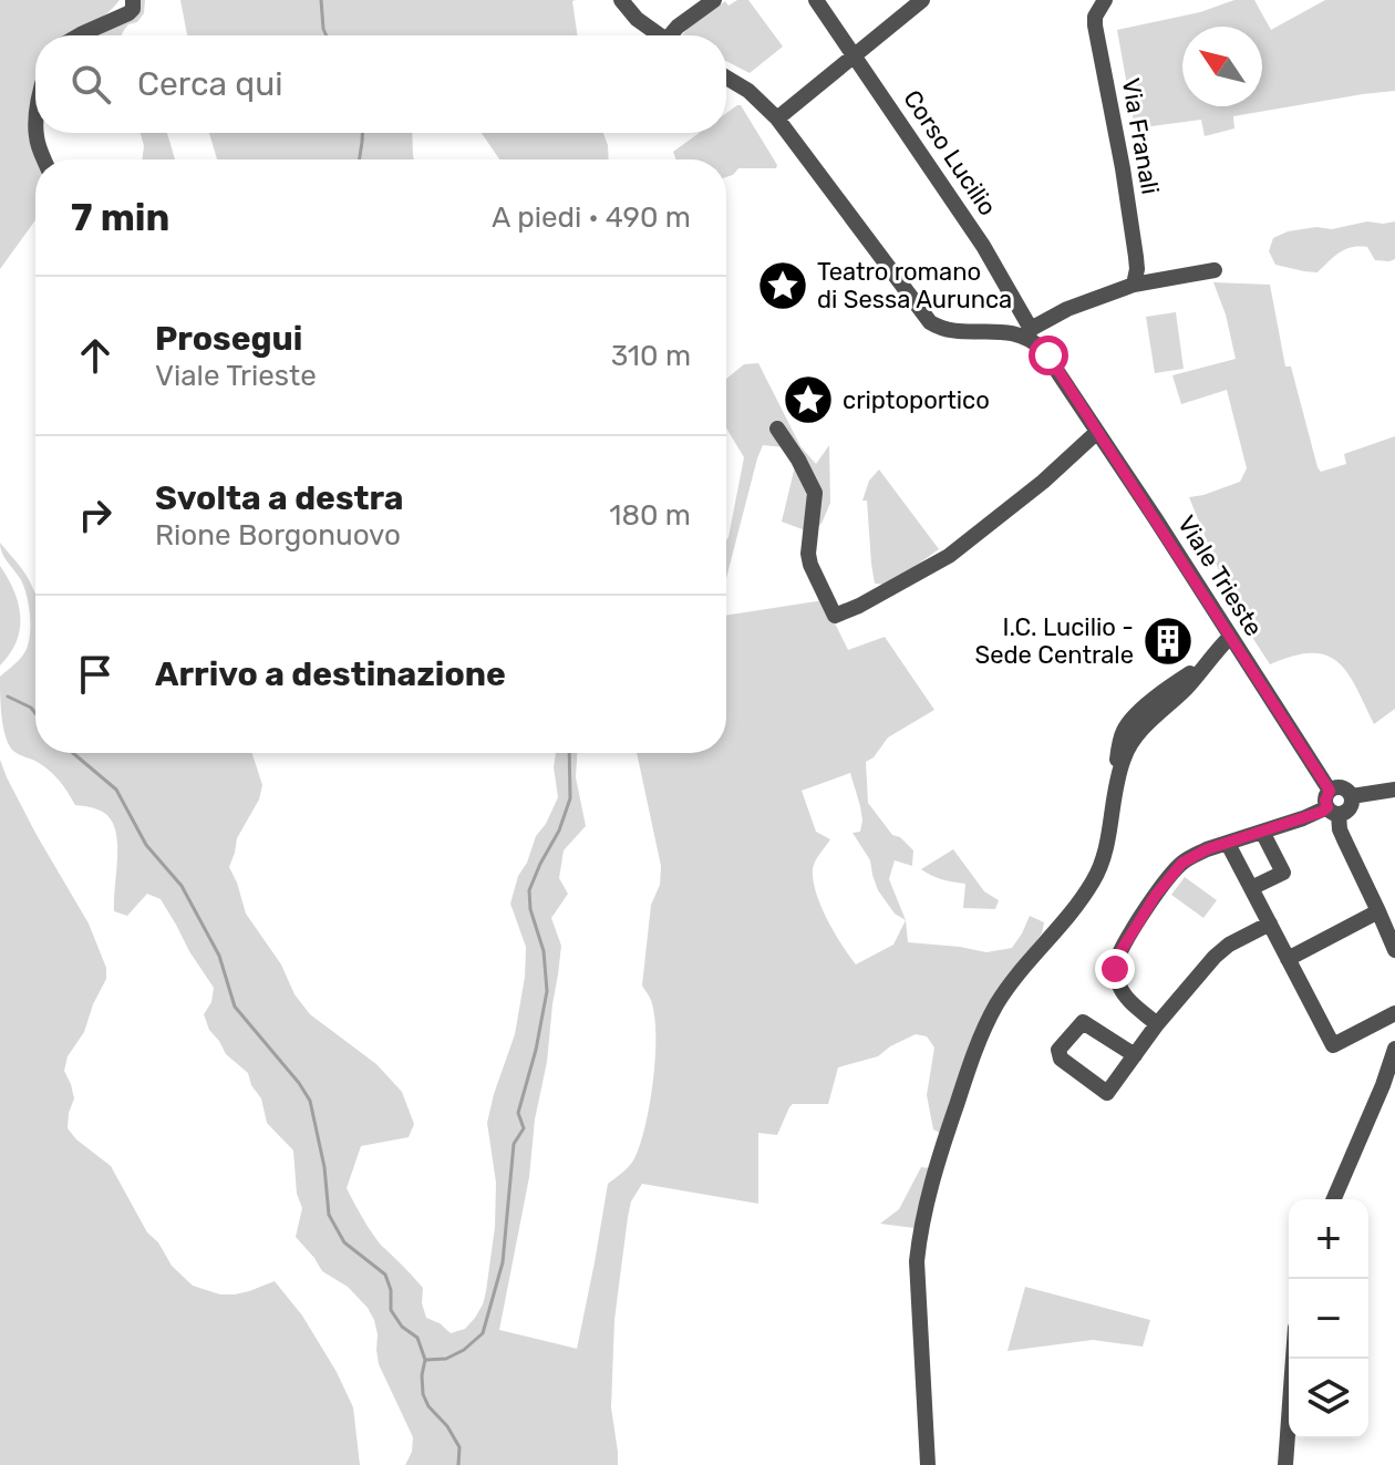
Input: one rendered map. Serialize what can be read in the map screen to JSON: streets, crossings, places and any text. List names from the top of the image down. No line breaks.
{"streets":{"street":["Via Franali","Corso Lucilio","Viale Trieste"]},"crossings":[["Corso Lucilio","Viale Trieste"]],"places":{"place":["Teatro romano di Sessa Aurunca","criptoportico"],"building":["I.C. Lucilio - Sede Centrale"]},"north":"top left","page":{"search":"Cerca qui","heading":["7 min","A piedi · 490 m"],"list":[["Prosegui","Viale Trieste","310 m"],["Svolta a destra","Rione Borgonuovo","180 m"],"Arrivo a destinazione"],"map_buttons":["+","−"]}}
